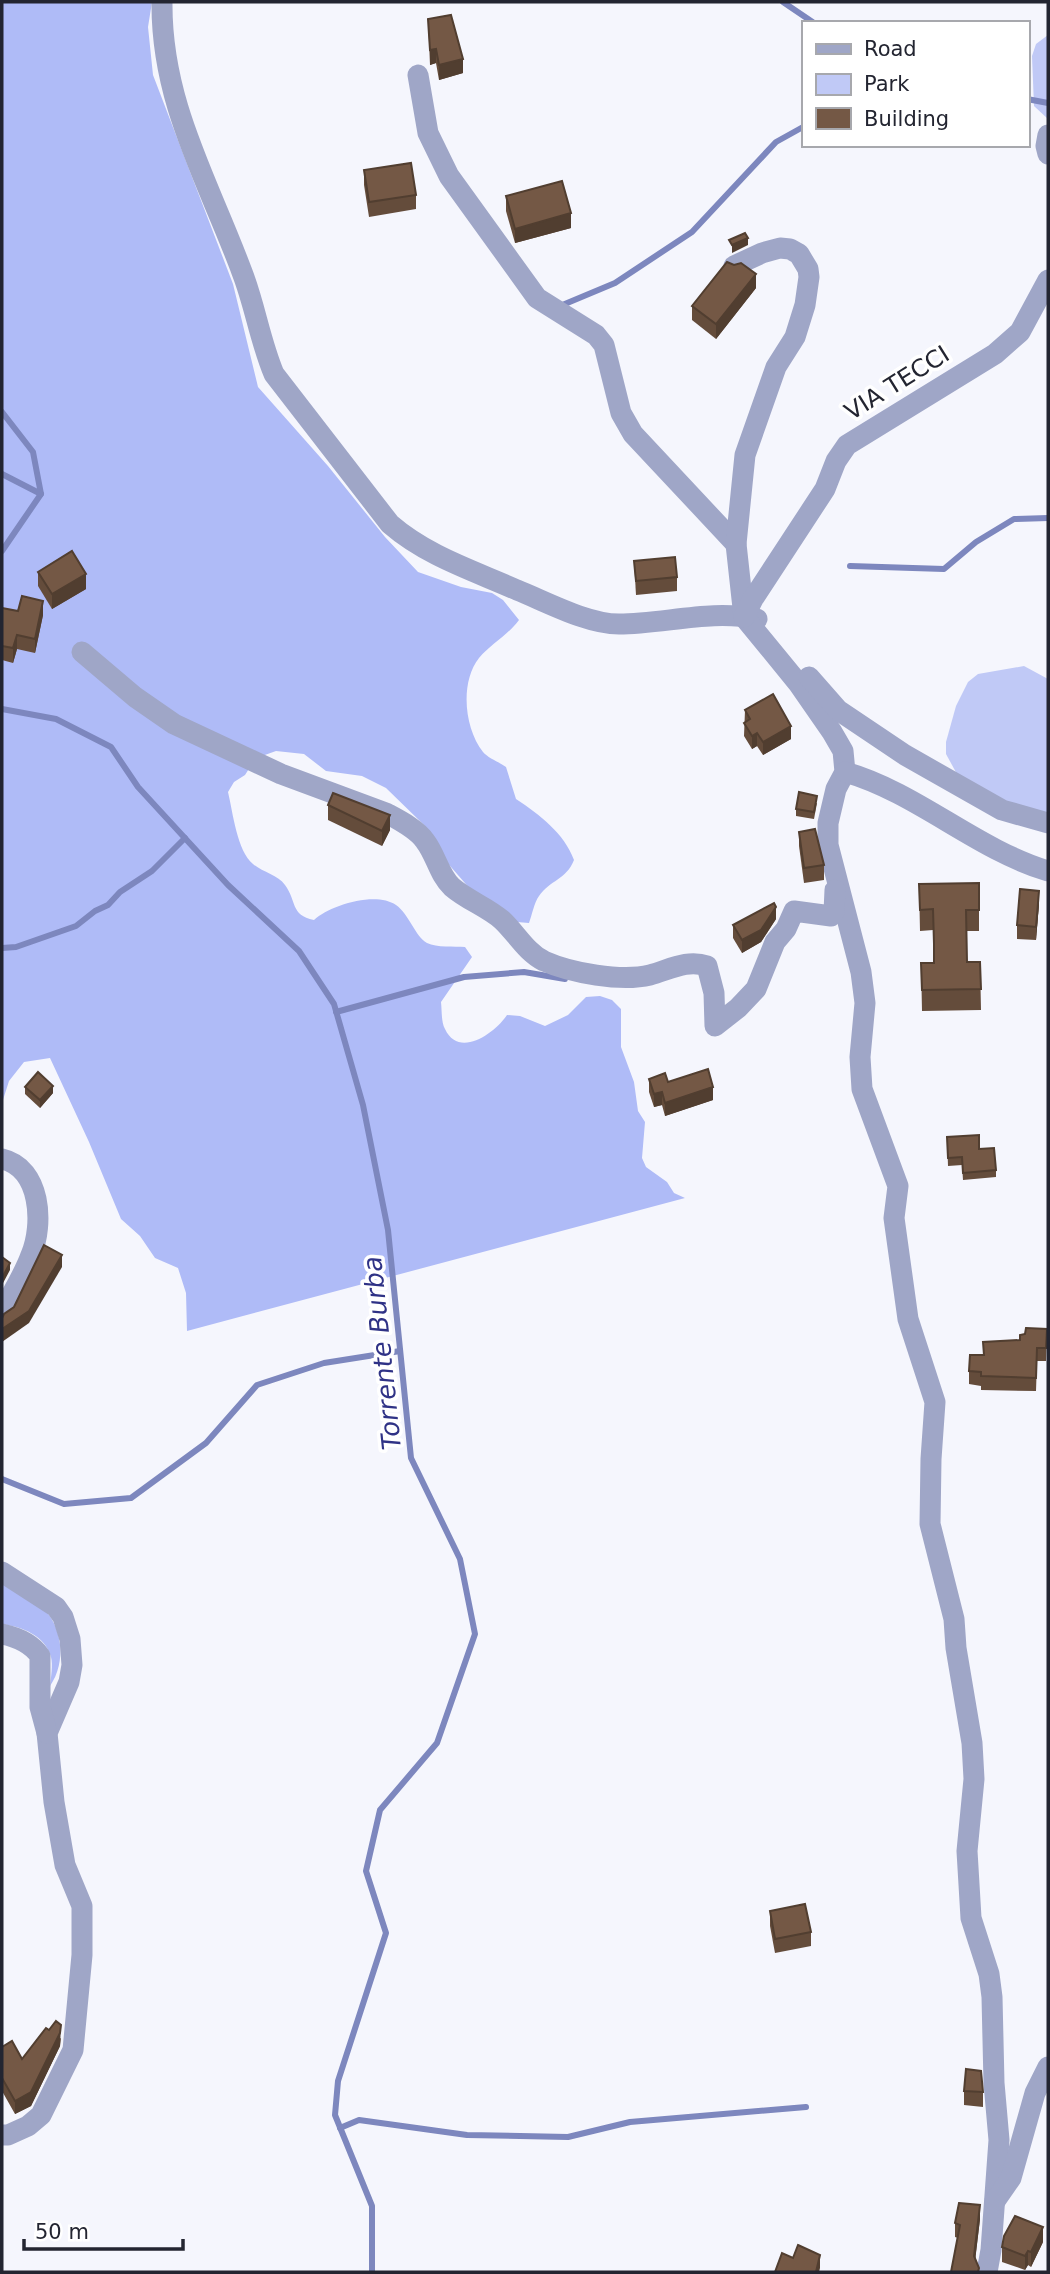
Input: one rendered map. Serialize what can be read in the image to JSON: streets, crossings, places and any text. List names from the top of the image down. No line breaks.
{"streets":{"street":["VIA TECCI"]},"water":["Torrente Burba"],"legend":["Road","Park","Building"],"scale_bar":"50 m"}
